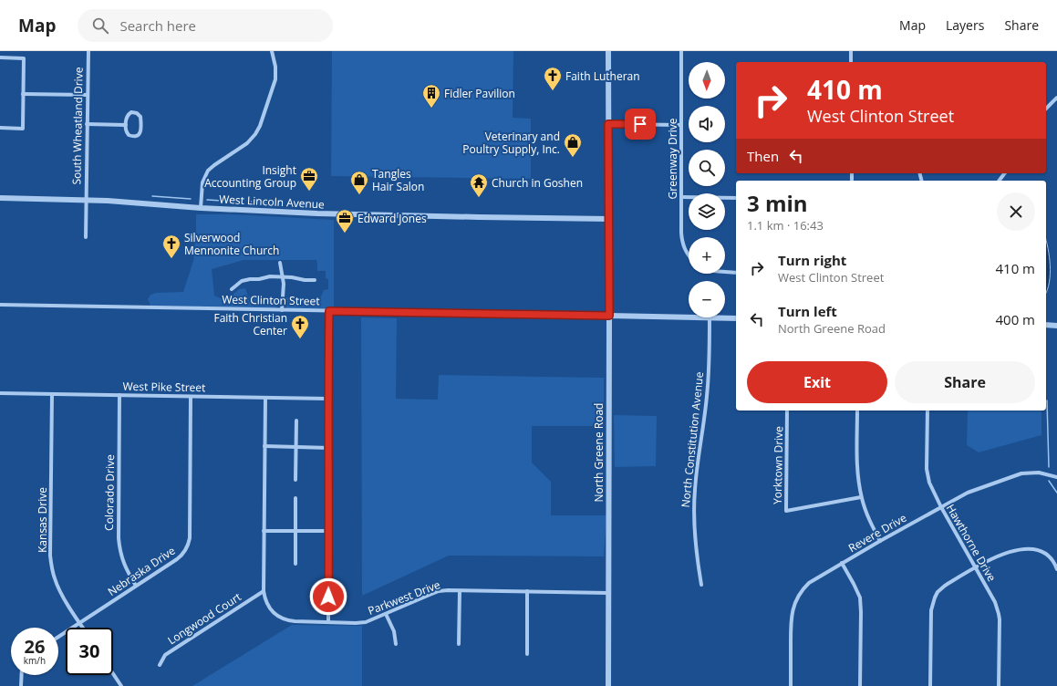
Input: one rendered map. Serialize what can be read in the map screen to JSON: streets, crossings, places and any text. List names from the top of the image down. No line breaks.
{"streets":{"street":["South Wheatland Drive","Greenway Drive","West Lincoln Avenue","West Clinton Street","West Pike Street","North Constitution Avenue","North Greene Road","Yorktown Drive","Colorado Drive","Kansas Drive","Revere Drive","Hawthorne Drive","Nebraska Drive","Parkwest Drive","Longwood Court"]},"crossings":[["South Wheatland Drive","West Lincoln Avenue"],["West Lincoln Avenue","North Greene Road"],["West Clinton Street","North Constitution Avenue"],["West Clinton Street","North Greene Road"],["West Pike Street","Colorado Drive"],["West Pike Street","Kansas Drive"],["West Pike Street","Nebraska Drive"],["West Pike Street","Parkwest Drive"],["North Greene Road","Parkwest Drive"],["Colorado Drive","Nebraska Drive"],["Kansas Drive","Nebraska Drive"],["Revere Drive","Hawthorne Drive"],["Parkwest Drive","Longwood Court"]],"places":{"church":["Faith Lutheran","Silverwood Mennonite Church","Faith Christian Center"],"building":["Fidler Pavilion"],"shop":["Veterinary and Poultry Supply, Inc.","Tangles Hair Salon"],"office":["Insight Accounting Group","Edward Jones"],"temple":["Church in Goshen"]},"north":"bottom","page":{"header":"Map","search":"Search here","nav":["Map","Layers","Share"],"map_buttons":["+","−"],"turn":["410 m","West Clinton Street"],"then":"Then","heading":["3 min","1.1 km · 16:43"],"list":[{"name":"Turn right","note":"West Clinton Street","value":"410 m"},{"name":"Turn left","note":"North Greene Road","value":"400 m"}],"buttons":["Exit","Share"],"speed":"26 km/h","limit":"30"}}
